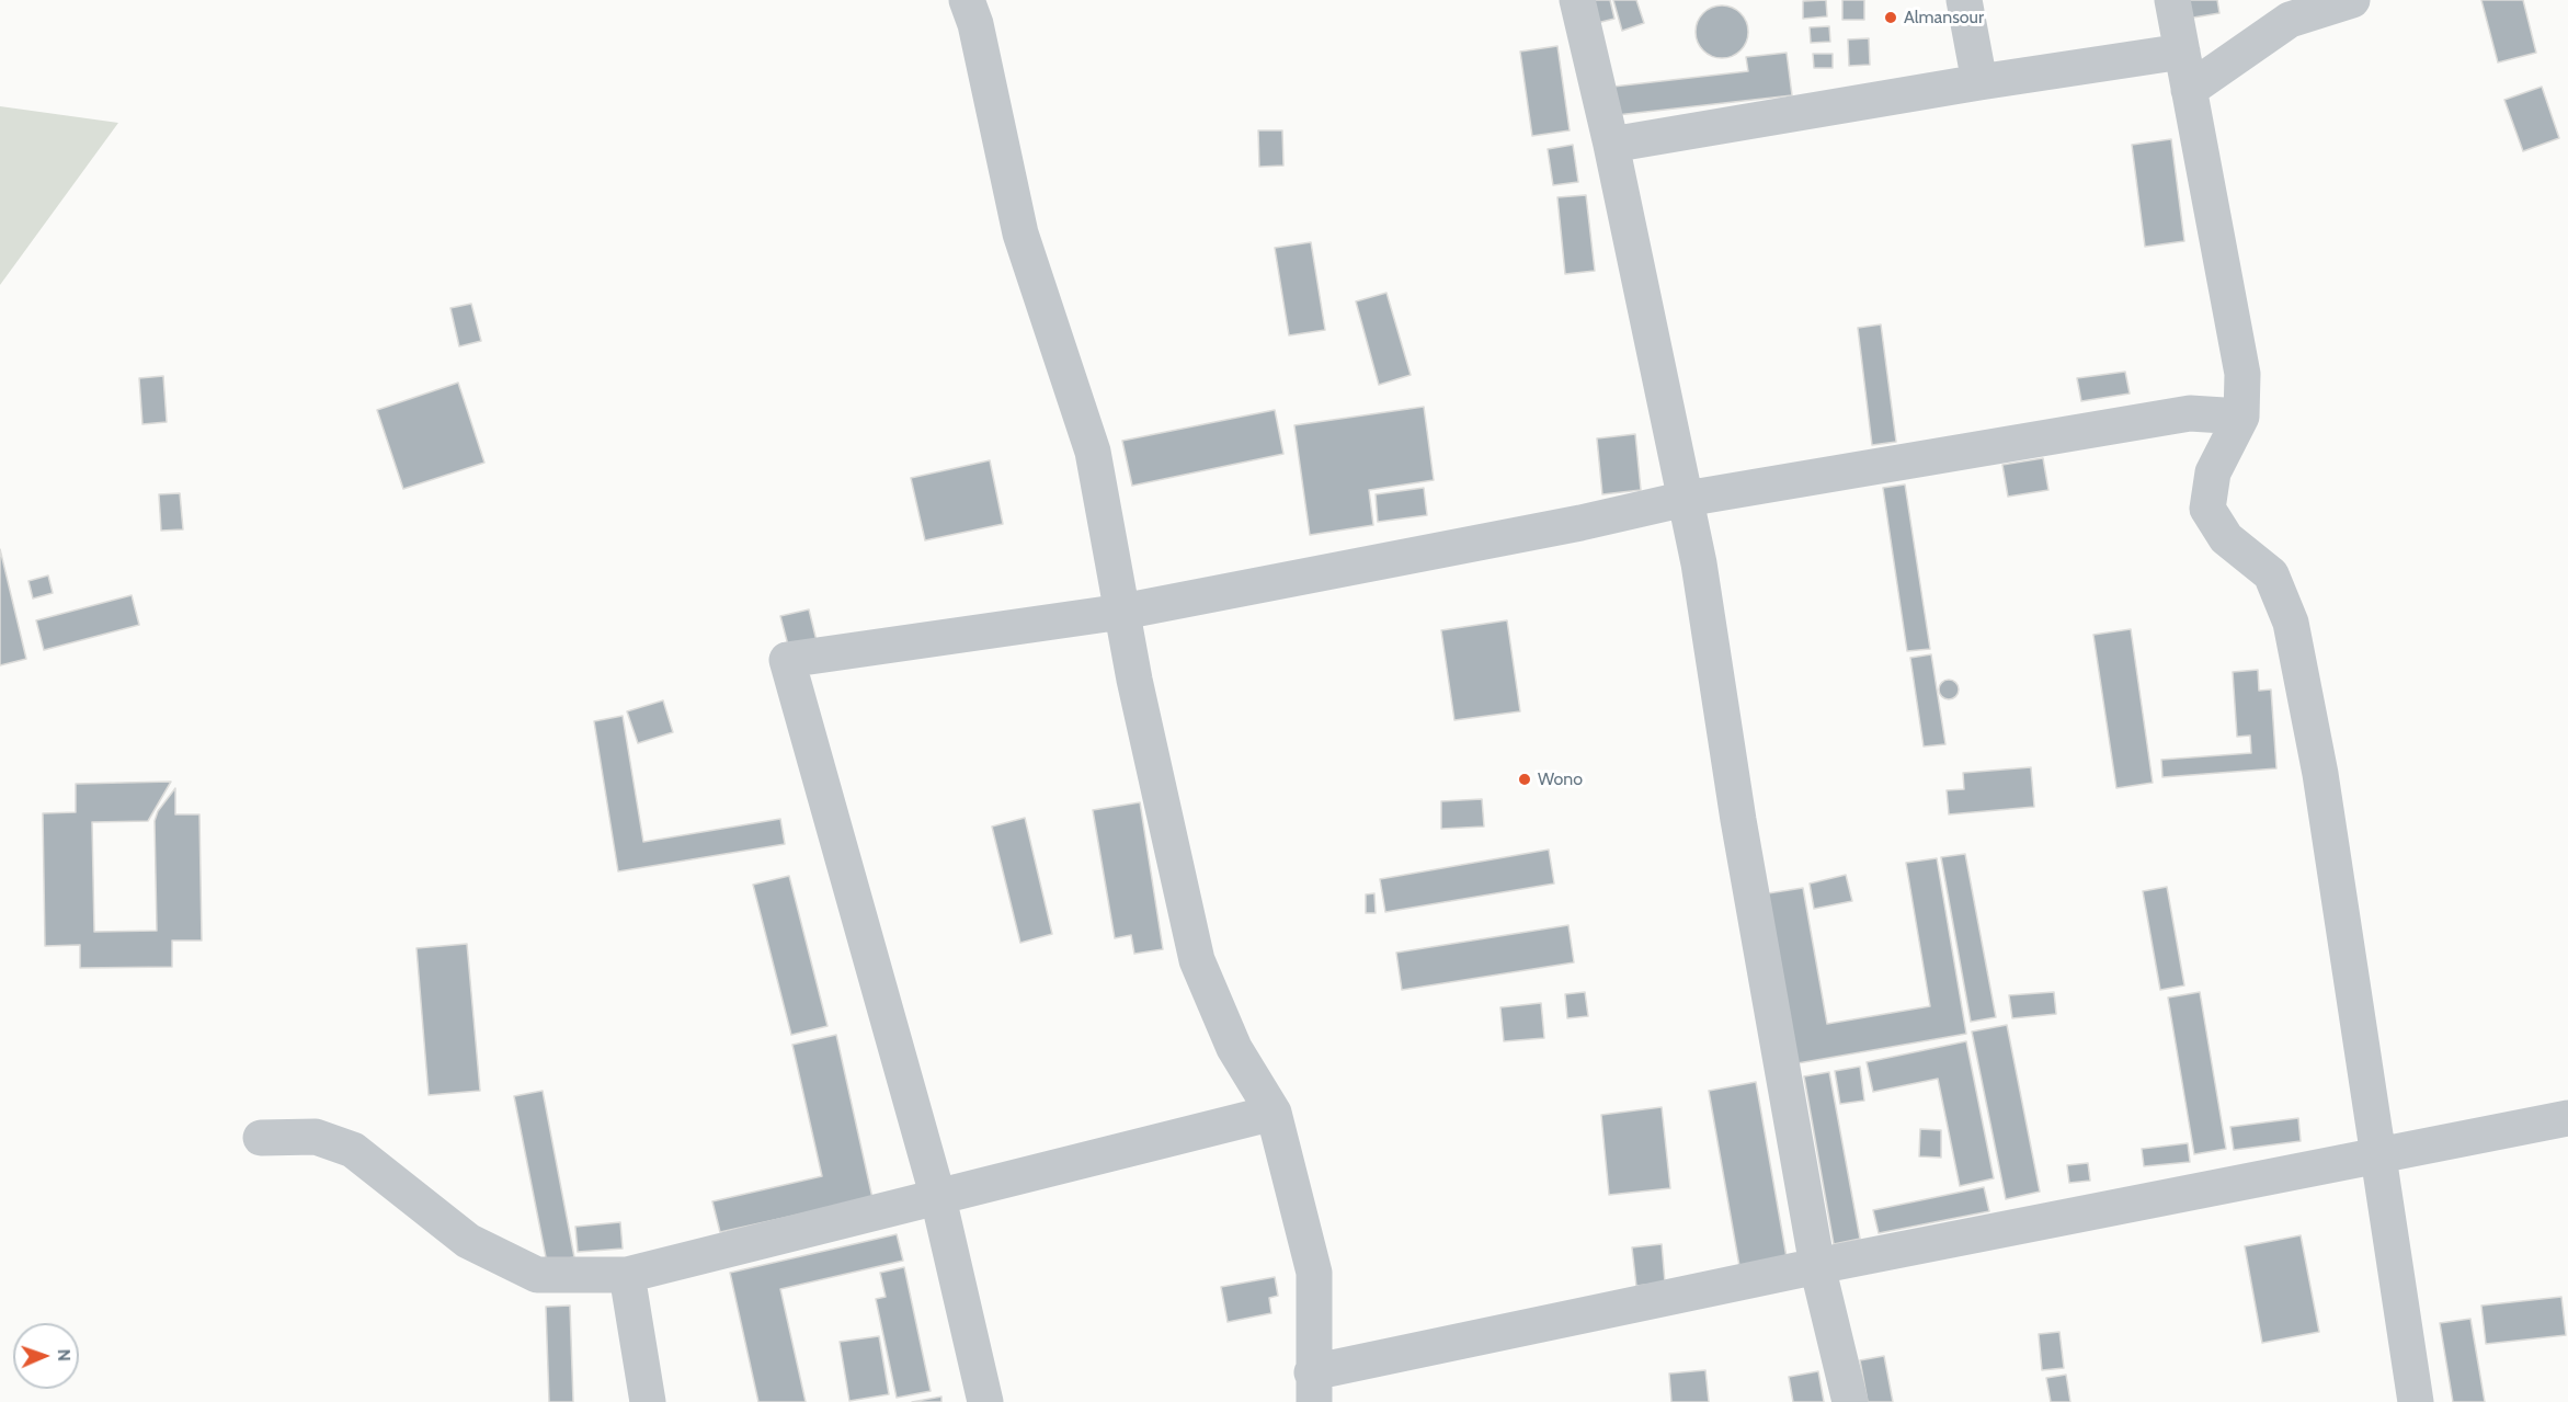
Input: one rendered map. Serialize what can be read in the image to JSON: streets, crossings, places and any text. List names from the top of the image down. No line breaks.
{"places":["Almansour","Wono"],"north":"right"}
